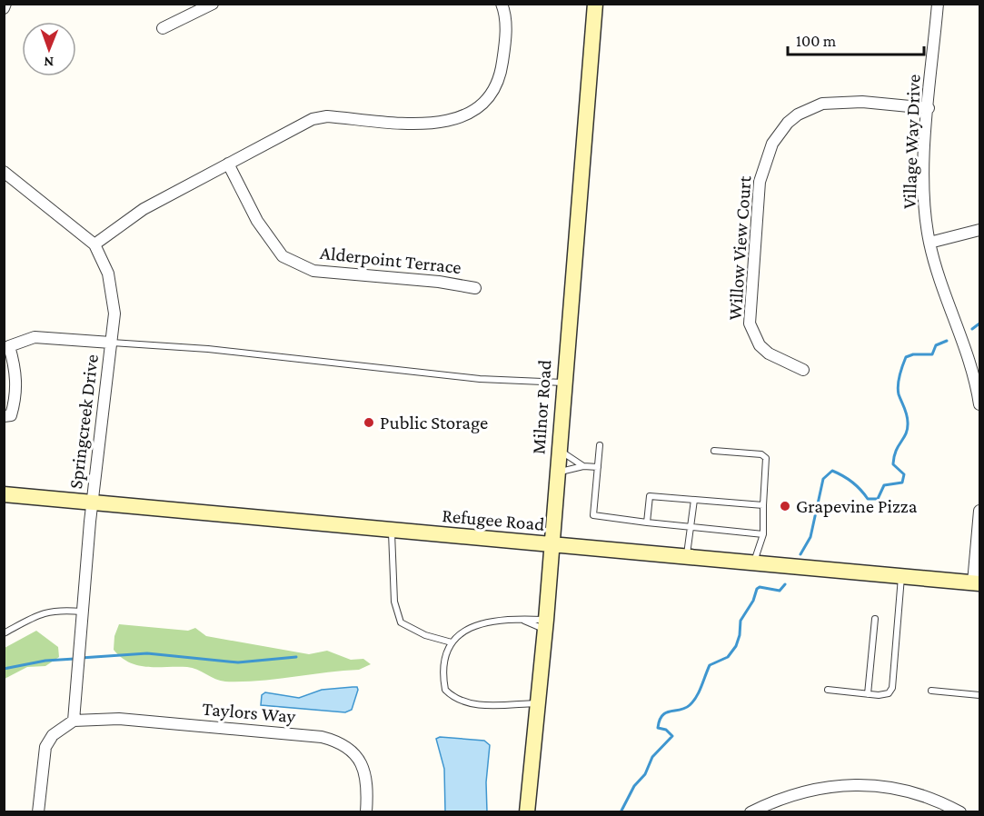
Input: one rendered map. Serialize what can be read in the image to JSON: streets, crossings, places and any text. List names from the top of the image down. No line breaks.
{"streets":{"main road":["Milnor Road","Refugee Road"],"street":["Village Way Drive","Willow View Court","Alderpoint Terrace","Springcreek Drive","Taylors Way"]},"crossings":[["Village Way Drive","Willow View Court"],["Milnor Road","Refugee Road"],["Springcreek Drive","Refugee Road"],["Springcreek Drive","Taylors Way"]],"places":["Public Storage","Grapevine Pizza"],"scale_bar":"100 m","north":"bottom"}
